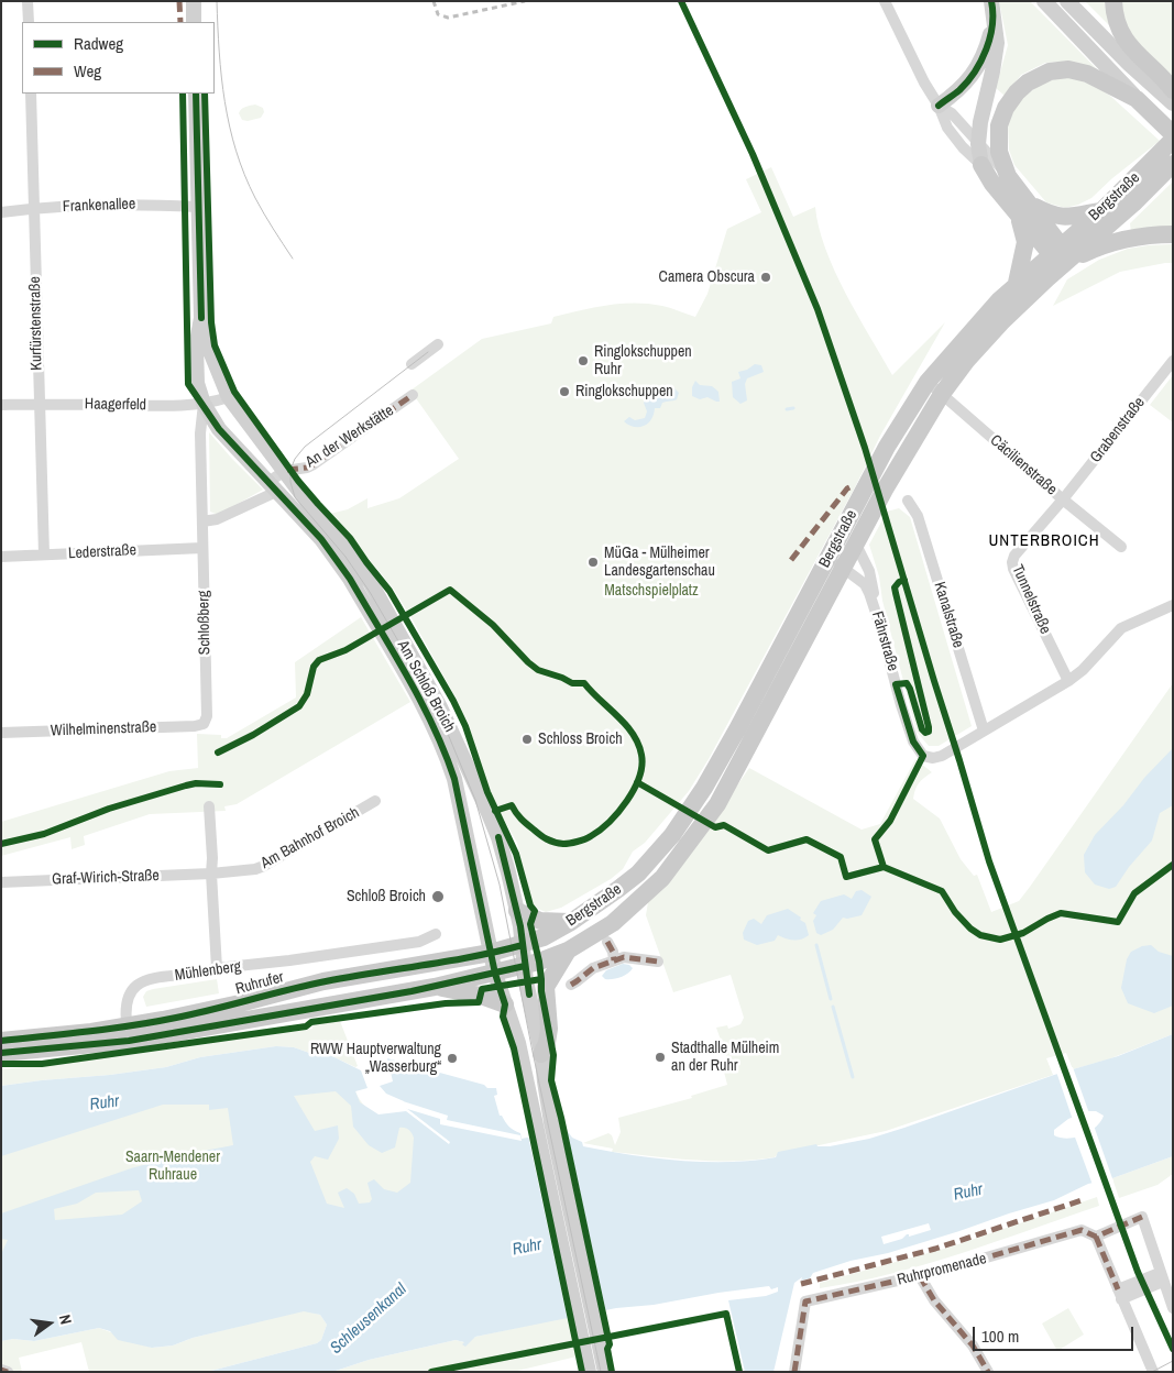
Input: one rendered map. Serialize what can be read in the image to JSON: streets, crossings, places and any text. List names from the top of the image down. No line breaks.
{"streets":{"main road":["Bergstraße","Am Schloß Broich","Ruhrufer"],"street":["Frankenallee","Kurfürstenstraße","Haagerfeld","Grabenstraße","An der Werkstätte","Cäcilienstraße","Lederstraße","Tunnelstraße","Kanalstraße","Schloßberg","Fährstraße","Wilhelminenstraße","Am Bahnhof Broich","Graf-Wirich-Straße","Mühlenberg","Ruhrpromenade"]},"crossings":[["Bergstraße","Cäcilienstraße"],["Bergstraße","Fährstraße"],["Bergstraße","Am Schloß Broich"],["Bergstraße","Ruhrufer"],["Frankenallee","Kurfürstenstraße"],["Kurfürstenstraße","Haagerfeld"],["Kurfürstenstraße","Lederstraße"],["Haagerfeld","Schloßberg"],["Haagerfeld","Am Schloß Broich"],["Grabenstraße","Cäcilienstraße"],["Grabenstraße","Tunnelstraße"],["An der Werkstätte","Am Schloß Broich"],["Cäcilienstraße","Tunnelstraße"],["Lederstraße","Schloßberg"],["Kanalstraße","Fährstraße"],["Schloßberg","Am Schloß Broich"],["Schloßberg","Wilhelminenstraße"],["Am Schloß Broich","Ruhrufer"],["Am Bahnhof Broich","Graf-Wirich-Straße"],["Mühlenberg","Ruhrufer"]],"districts":["UNTERBROICH"],"water":["Ruhr","Schleusenkanal"],"parks":["Matschspielplatz","Saarn-Mendener Ruhraue"],"places":["Camera Obscura","Ringlokschuppen Ruhr","Ringlokschuppen","MüGa - Mülheimer Landesgartenschau","Schloss Broich","Schloß Broich","Stadthalle Mülheim an der Ruhr","RWW Hauptverwaltung „Wasserburg“"],"legend":["Radweg","Weg"],"scale_bar":"100 m","north":"right"}
